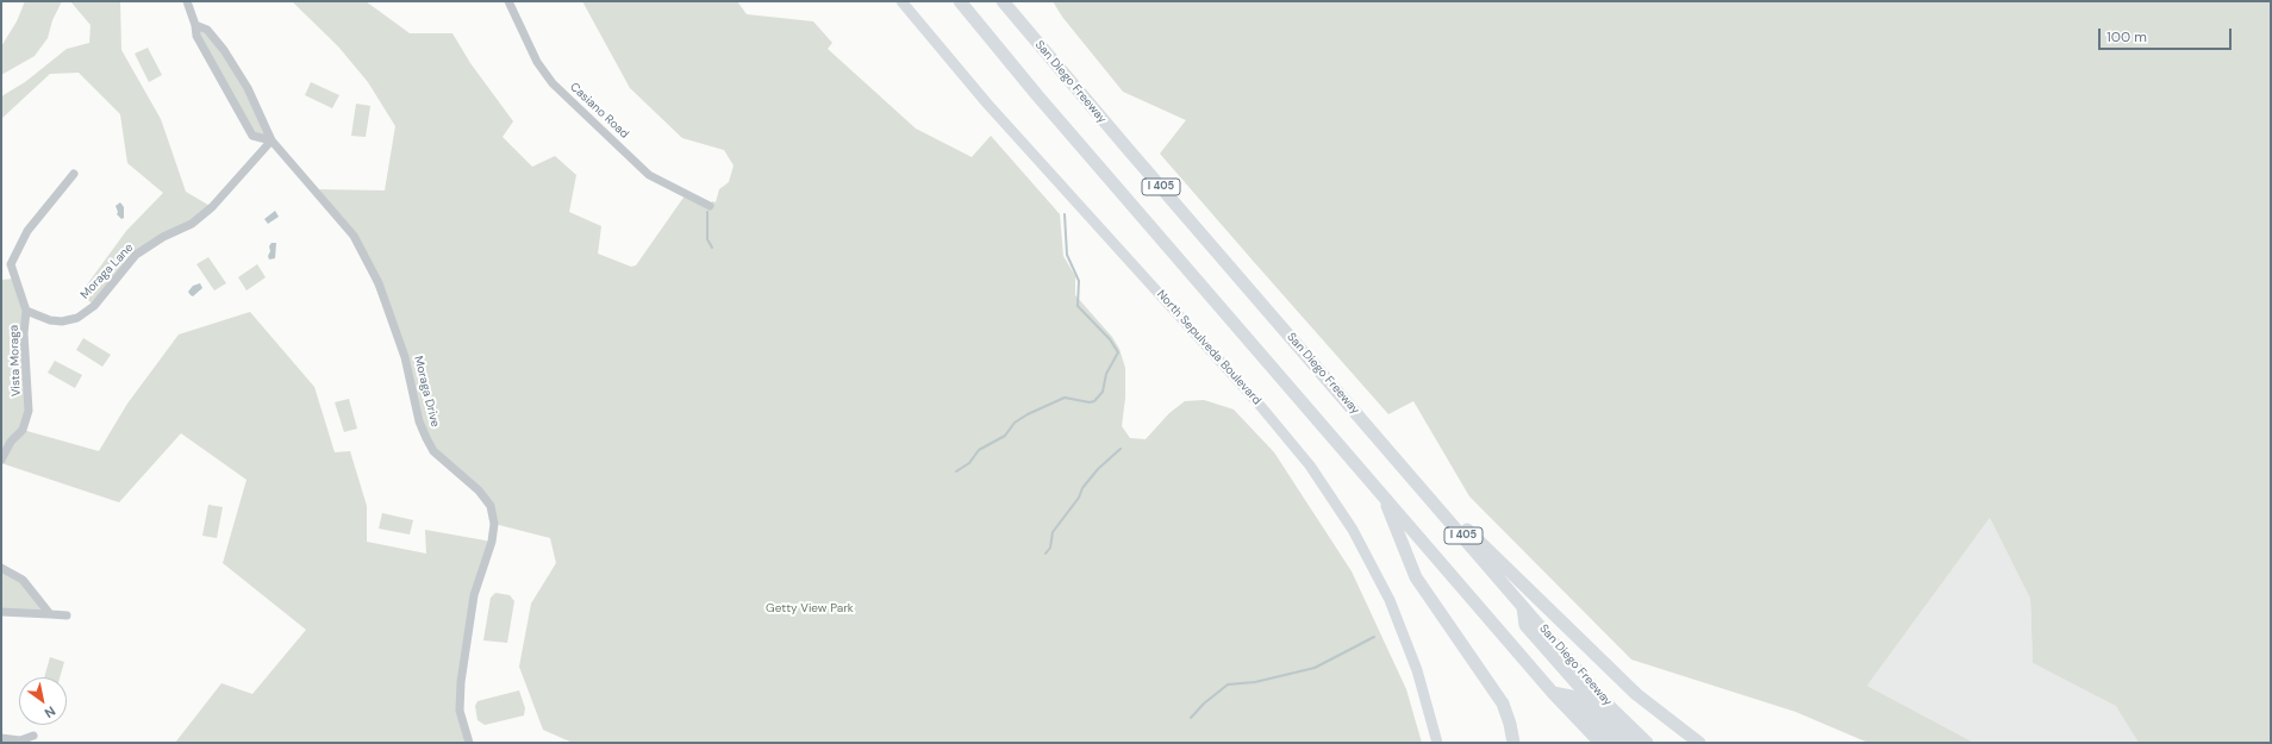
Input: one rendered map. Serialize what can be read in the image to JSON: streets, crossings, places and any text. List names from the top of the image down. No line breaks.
{"streets":{"highway":["San Diego Freeway","I 405"],"main road":["North Sepulveda Boulevard"],"street":["Casiano Road","Moraga Lane","Vista Moraga","Moraga Drive"]},"crossings":[["Moraga Lane","Vista Moraga"],["Moraga Lane","Moraga Drive"]],"parks":["Getty View Park"],"scale_bar":"100 m","north":"bottom right"}
